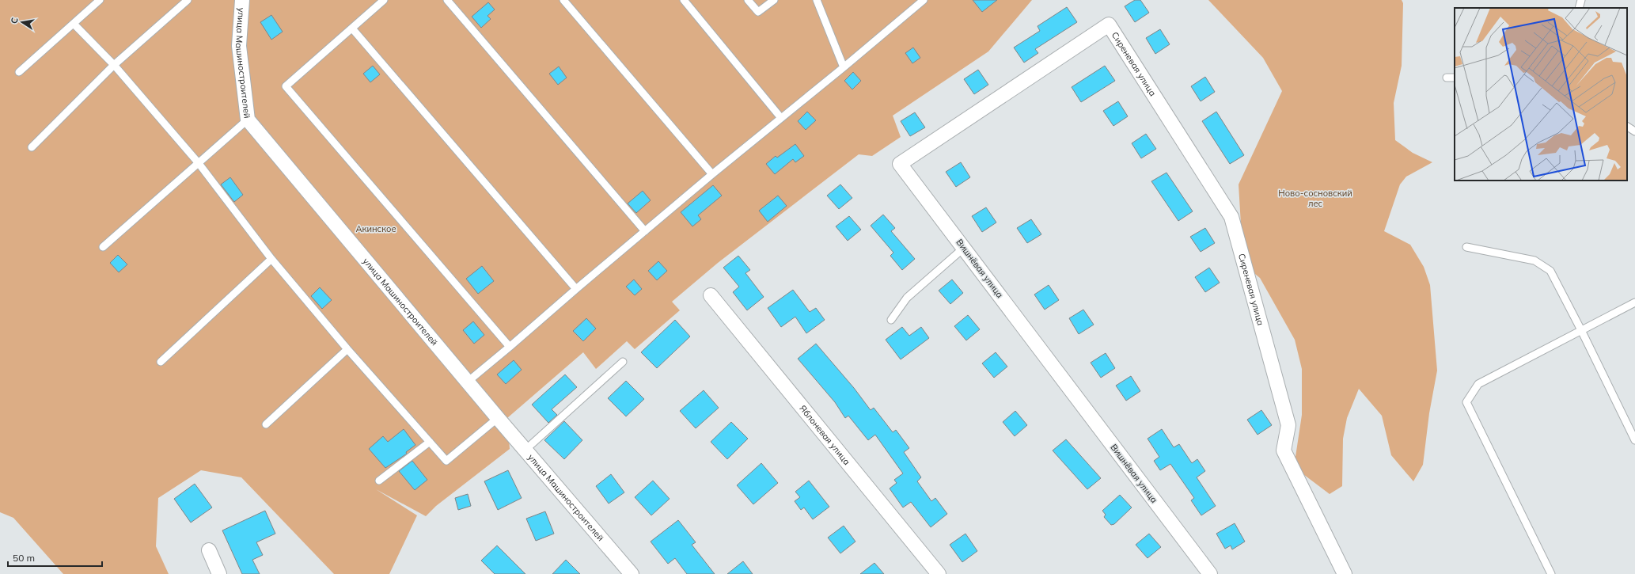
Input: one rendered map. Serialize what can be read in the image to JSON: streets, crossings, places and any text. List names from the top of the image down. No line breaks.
{"streets":{"street":["улица Машиностроителей","Сиреневая улица","Вишнёвая улица","Яблоневая улица"]},"crossings":[["Сиреневая улица","Вишнёвая улица"]],"parks":["Ново-сосновский лес","Акинское"],"scale_bar":"50 m","north":"left"}
